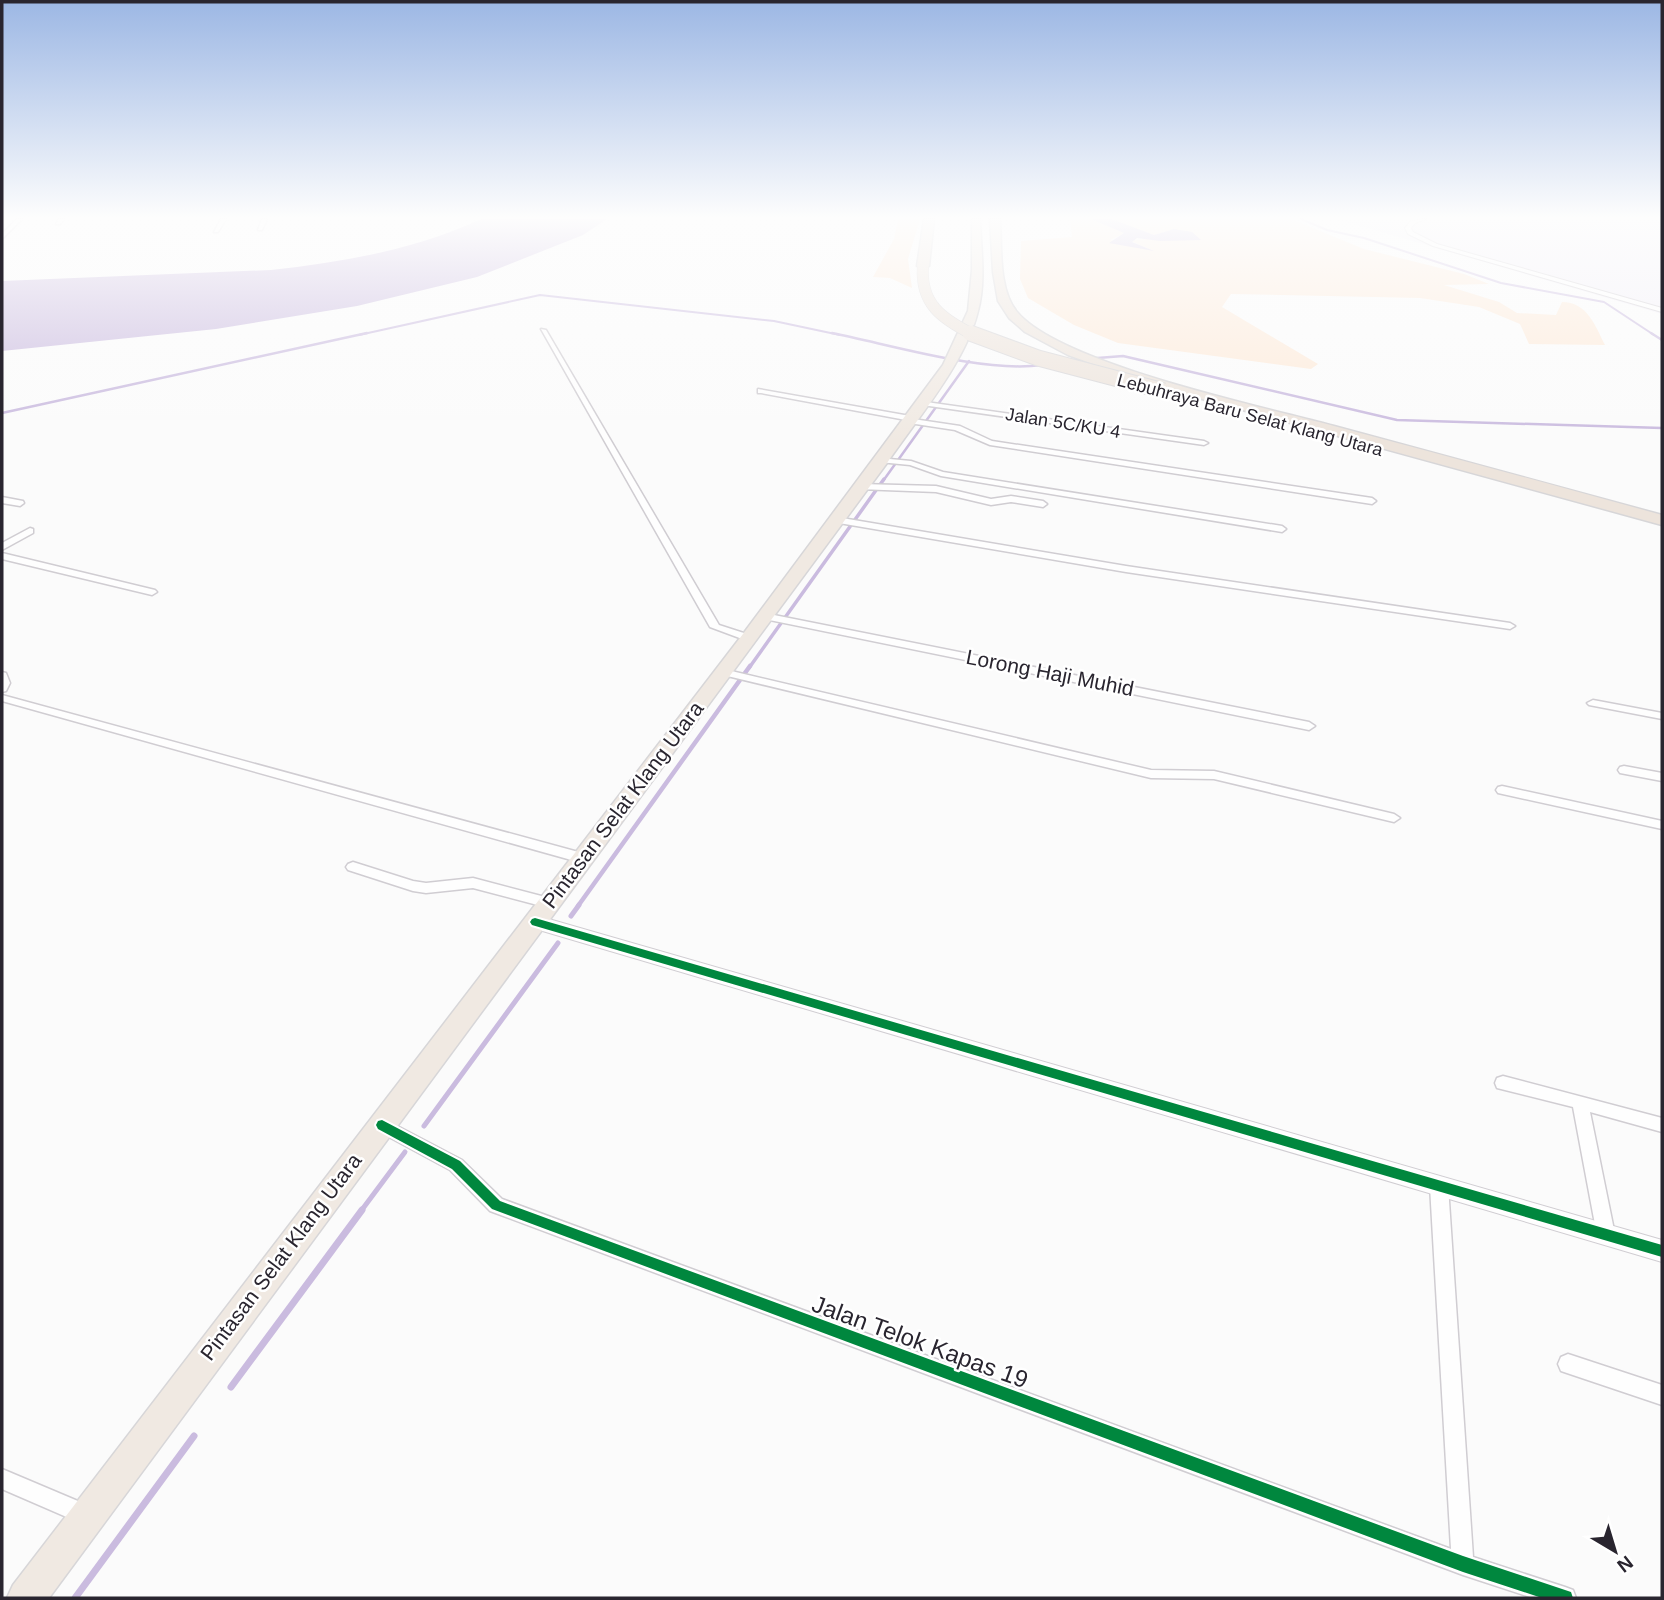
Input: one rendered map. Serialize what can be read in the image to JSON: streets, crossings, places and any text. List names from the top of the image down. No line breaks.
{"streets":{"highway":["Lebuhraya Baru Selat Klang Utara","Pintasan Selat Klang Utara"],"street":["Jalan 5C/KU 4","Lorong Haji Muhid","Jalan Telok Kapas 19"]},"crossings":[["Jalan 5C/KU 4","Pintasan Selat Klang Utara"],["Lorong Haji Muhid","Pintasan Selat Klang Utara"],["Pintasan Selat Klang Utara","Jalan Telok Kapas 19"]],"north":"bottom right"}
